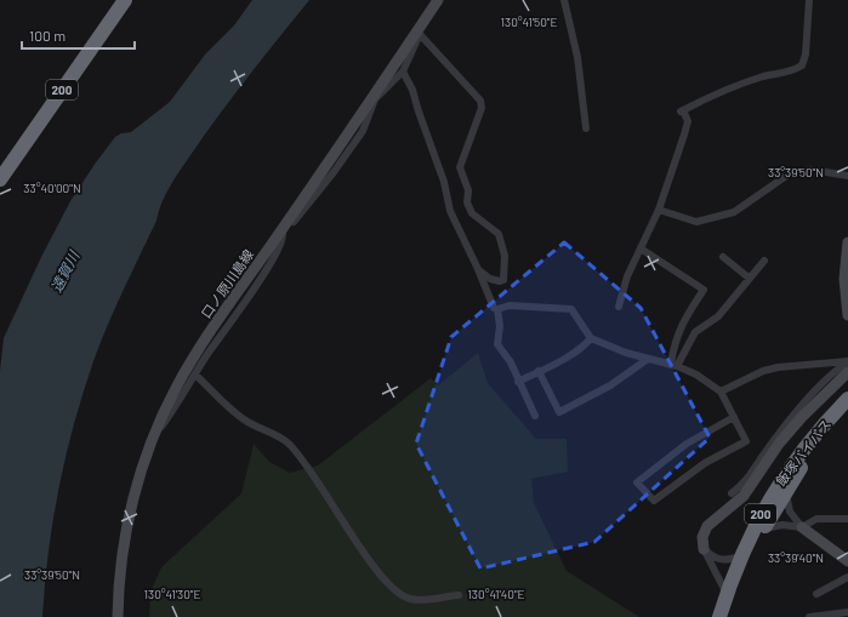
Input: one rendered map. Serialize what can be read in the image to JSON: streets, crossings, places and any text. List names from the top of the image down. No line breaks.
{"streets":{"highway":["200","飯塚バイパス"],"main road":["口ノ原川島線"]},"crossings":[["200","飯塚バイパス"]],"water":["遠賀川"],"scale_bar":"100 m","coordinates":["130°41'50\"E","33°39'50\"N","33°40'00\"N","33°39'40\"N","130°41'30\"E","130°41'40\"E"]}
